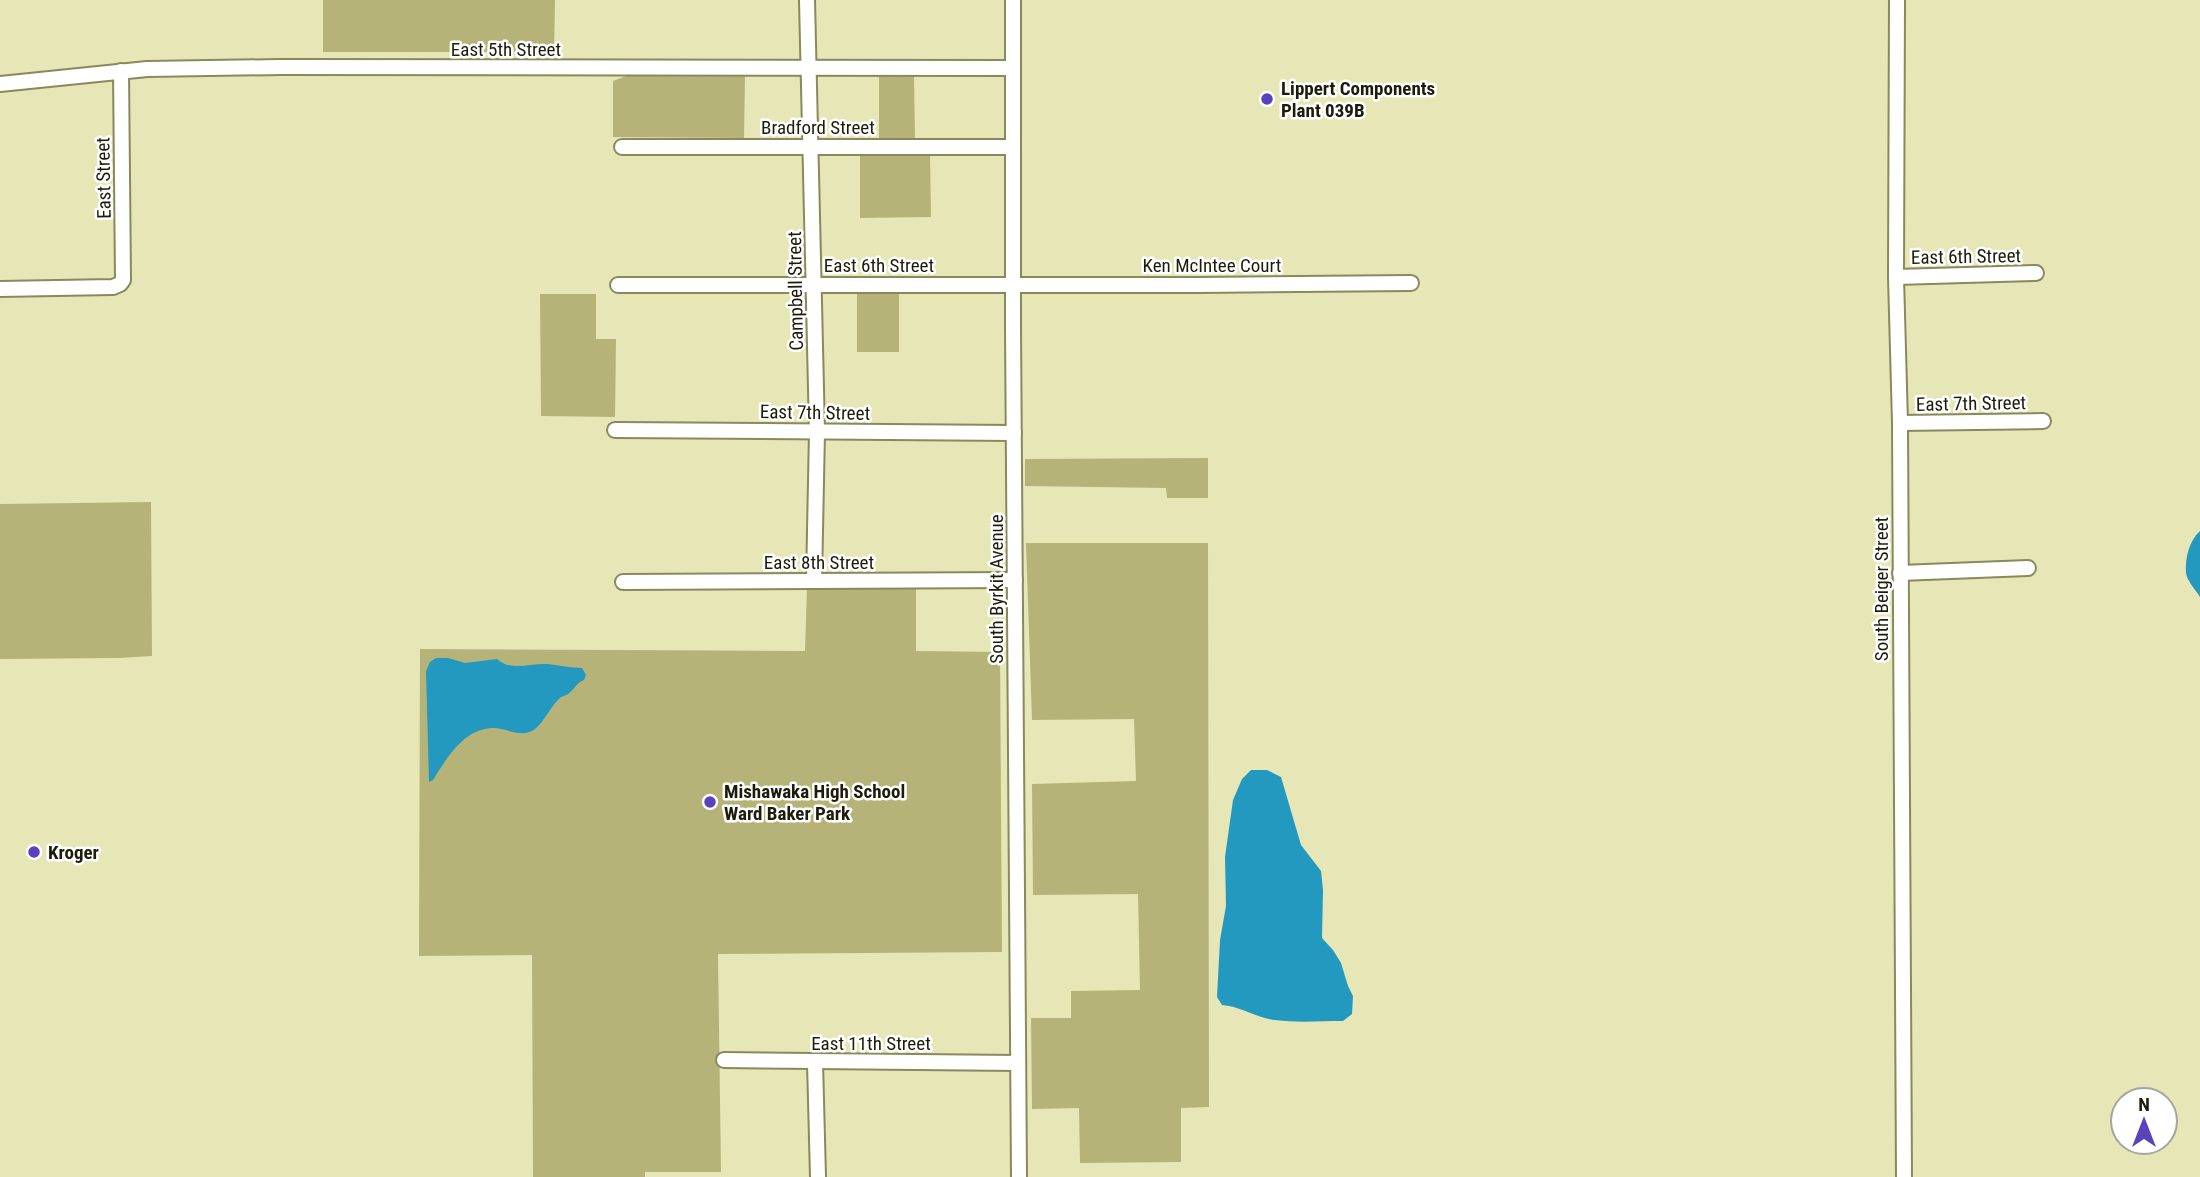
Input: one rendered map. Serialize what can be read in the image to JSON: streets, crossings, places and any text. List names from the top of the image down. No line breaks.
{"streets":{"street":["East 5th Street","Bradford Street","East Street","East 6th Street","Ken McIntee Court","Campbell Street","East 7th Street","East 8th Street","South Byrkit Avenue","South Beiger Street","East 11th Street"]},"crossings":[["East 5th Street","East Street"],["East 5th Street","Campbell Street"],["East 5th Street","South Byrkit Avenue"],["Bradford Street","Campbell Street"],["Bradford Street","South Byrkit Avenue"],["East 6th Street","Ken McIntee Court"],["East 6th Street","Campbell Street"],["East 6th Street","South Byrkit Avenue"],["East 6th Street","South Beiger Street"],["Ken McIntee Court","South Byrkit Avenue"],["Campbell Street","East 7th Street"],["Campbell Street","East 8th Street"],["East 7th Street","South Byrkit Avenue"],["East 7th Street","South Beiger Street"],["East 8th Street","South Byrkit Avenue"],["South Byrkit Avenue","East 11th Street"]],"places":["Lippert Components Plant 039B","Mishawaka High School Ward Baker Park","Kroger"],"north":"top"}
